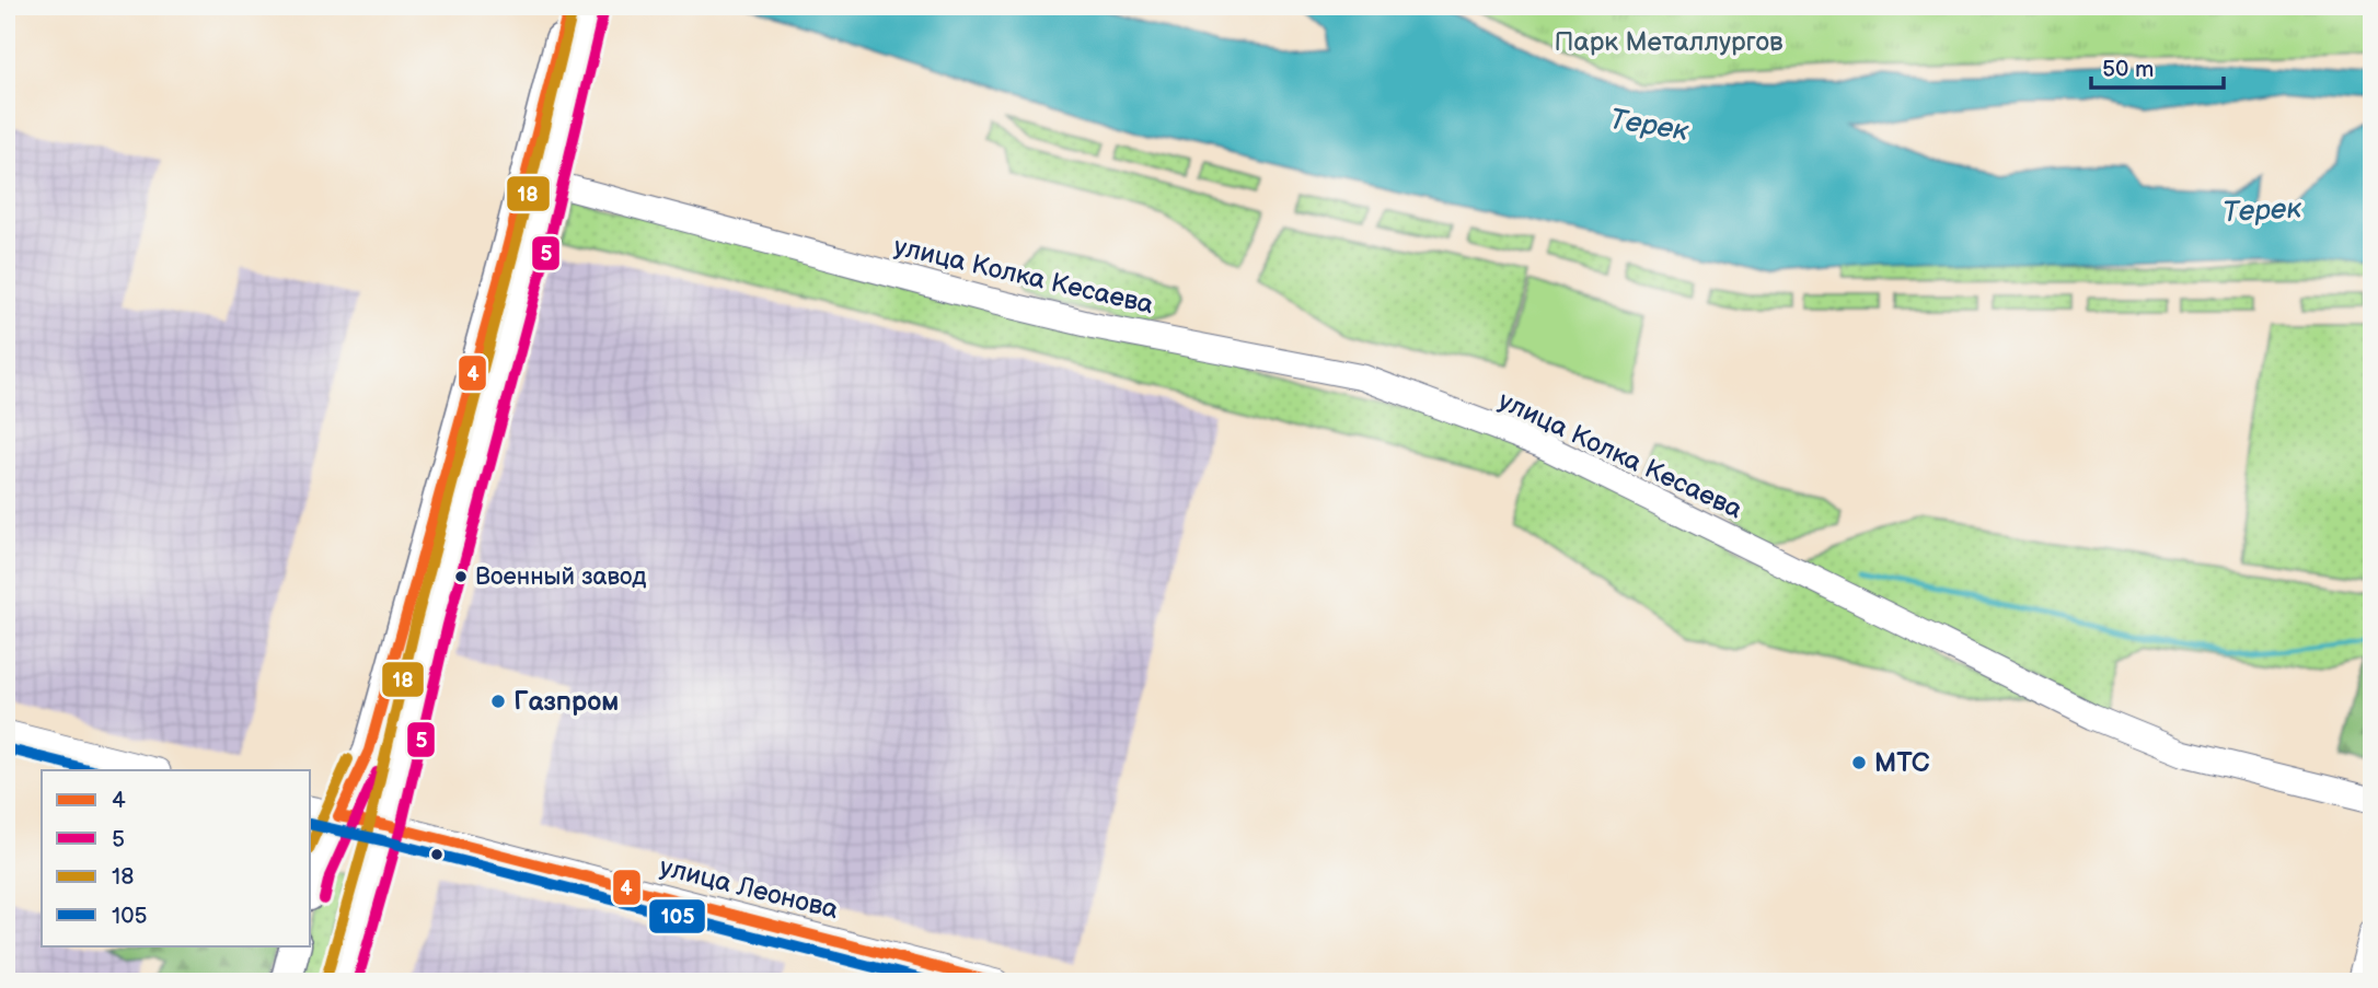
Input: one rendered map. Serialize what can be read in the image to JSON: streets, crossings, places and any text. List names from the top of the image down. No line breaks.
{"streets":{"street":["улица Колка Кесаева","улица Леонова"]},"water":["Терек"],"parks":["Парк Металлургов"],"places":["Военный завод","Газпром","МТС"],"lines":["transit line 4","transit line 18","transit line 5","transit line 105"],"legend":["4","5","18","105"],"scale_bar":"50 m"}
